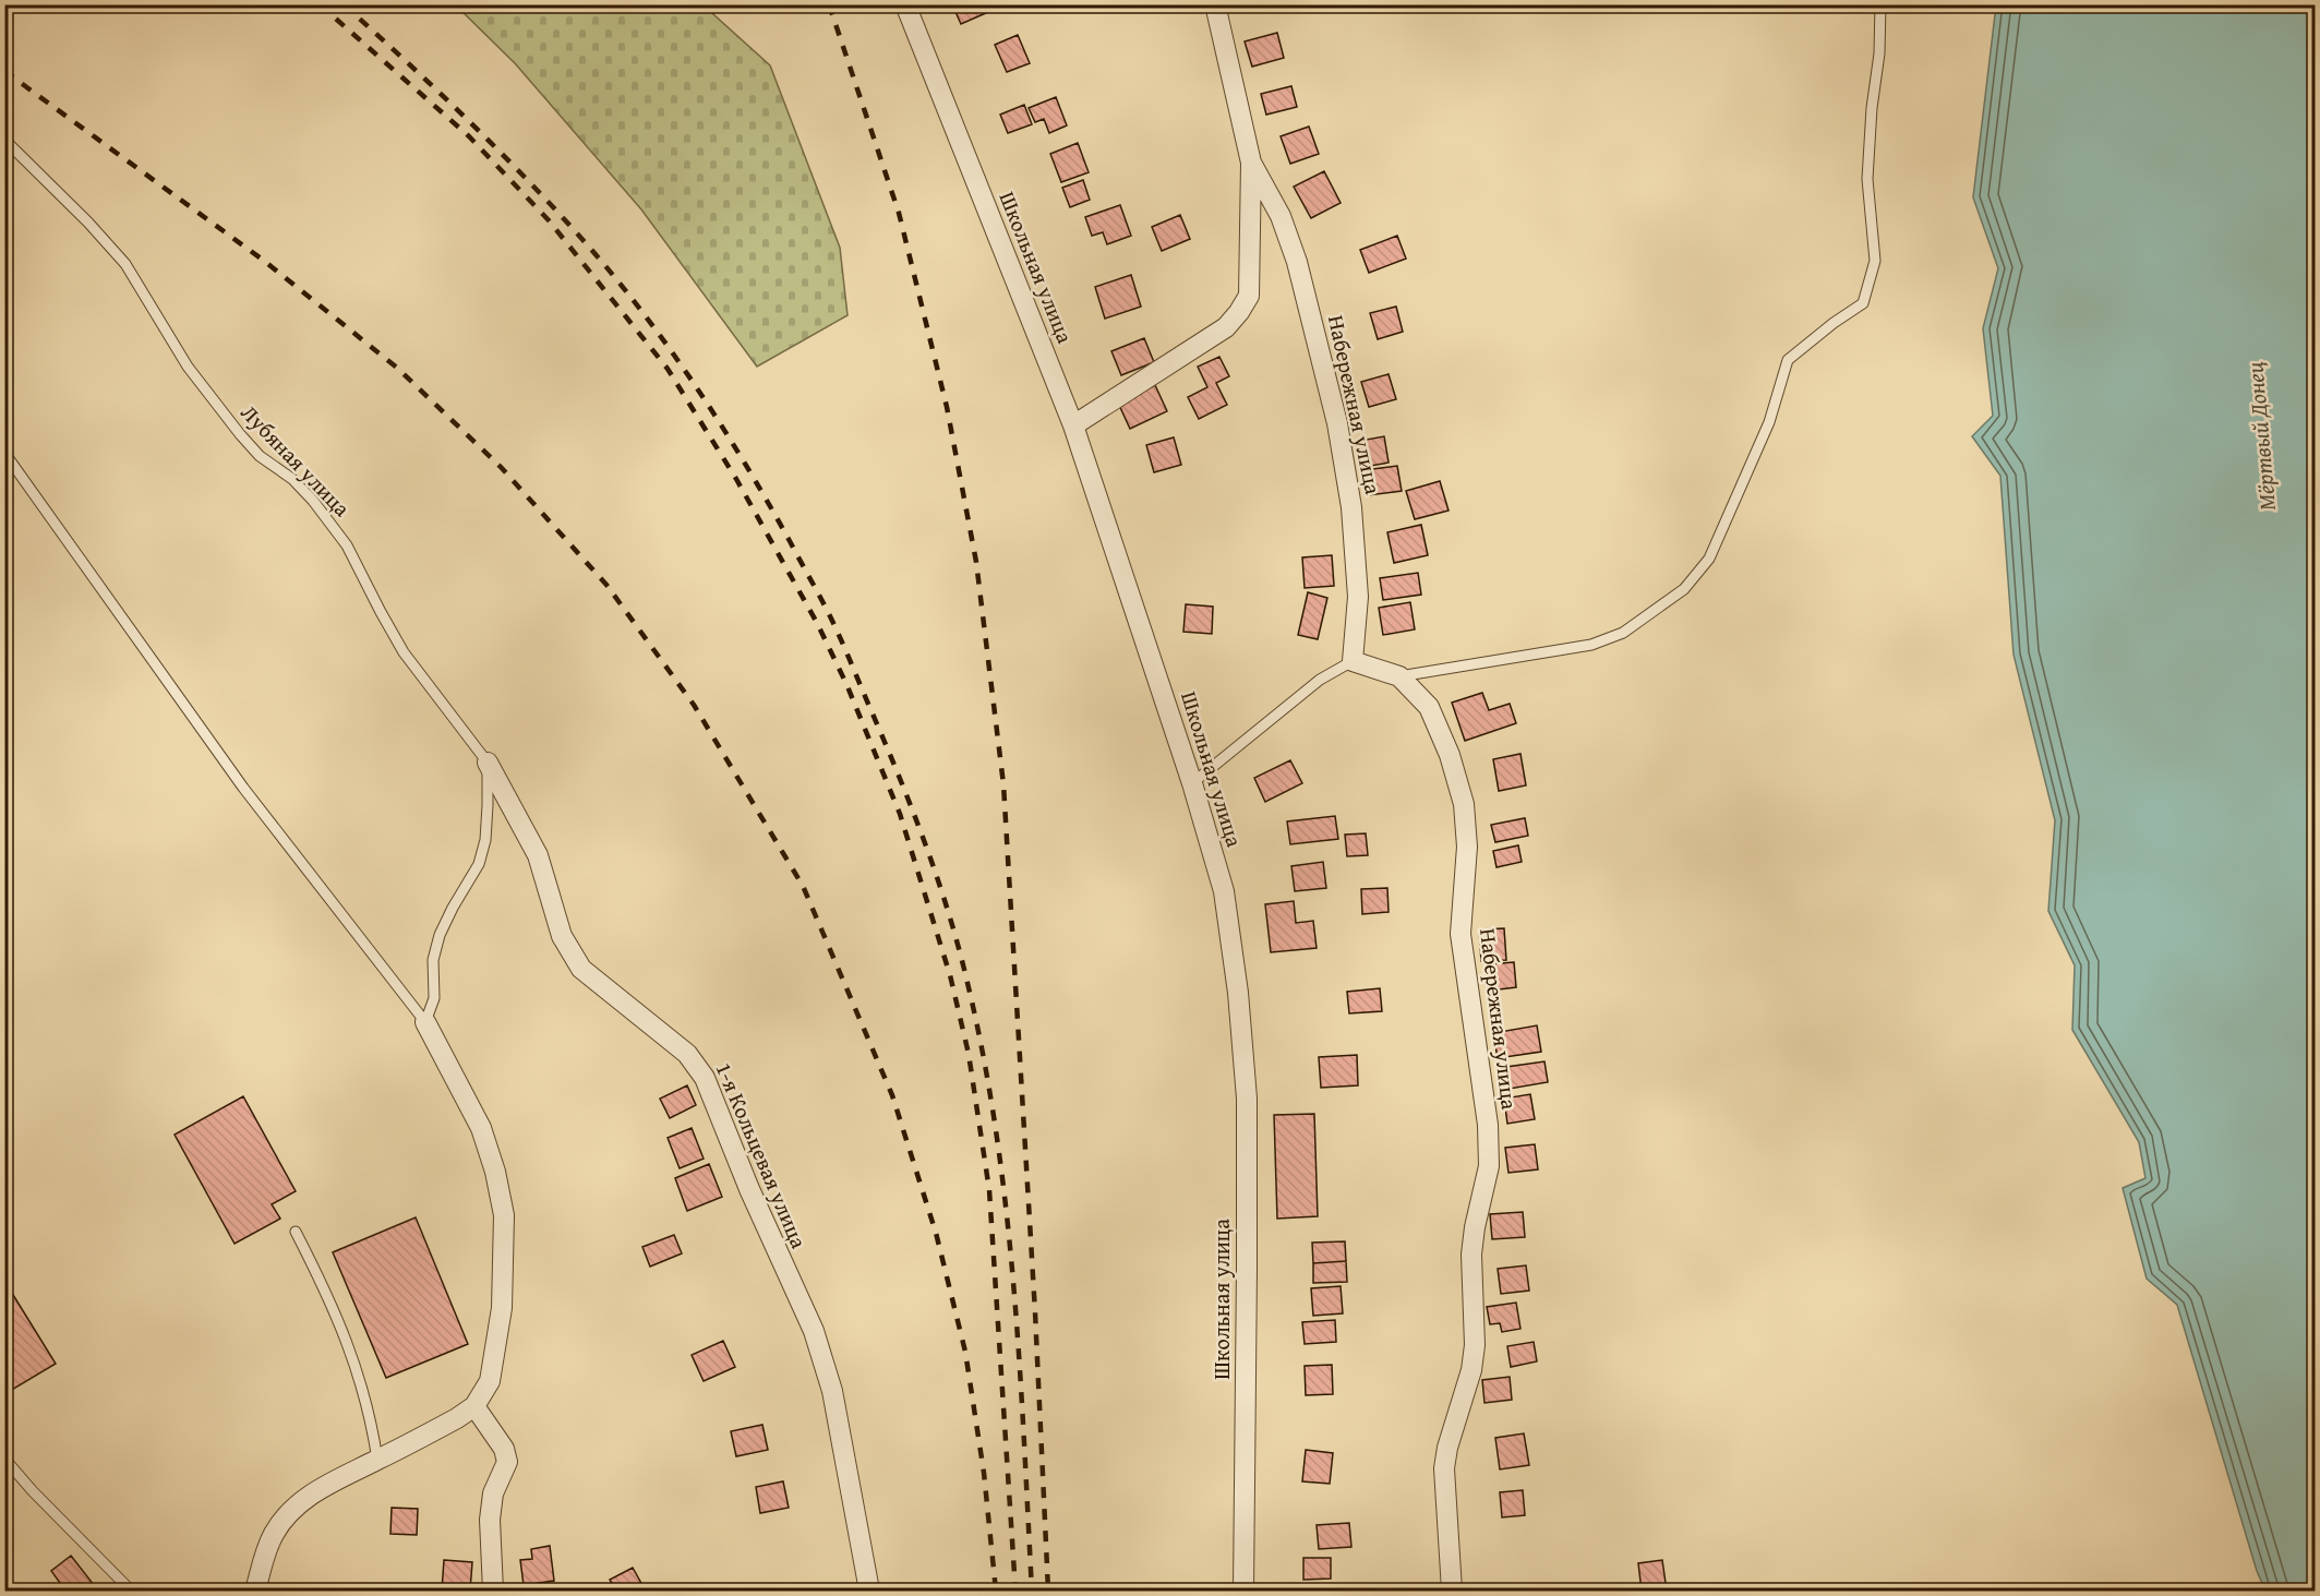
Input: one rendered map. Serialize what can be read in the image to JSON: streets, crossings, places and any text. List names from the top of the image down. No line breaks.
{"streets":{"street":["Школьная улица","Набережная улица","1-я Кольцевая улица"],"lane":["Лубяная улица"]},"crossings":[["Школьная улица","Набережная улица"],["Лубяная улица","1-я Кольцевая улица"]],"water":["Мёртвый Донец"]}
